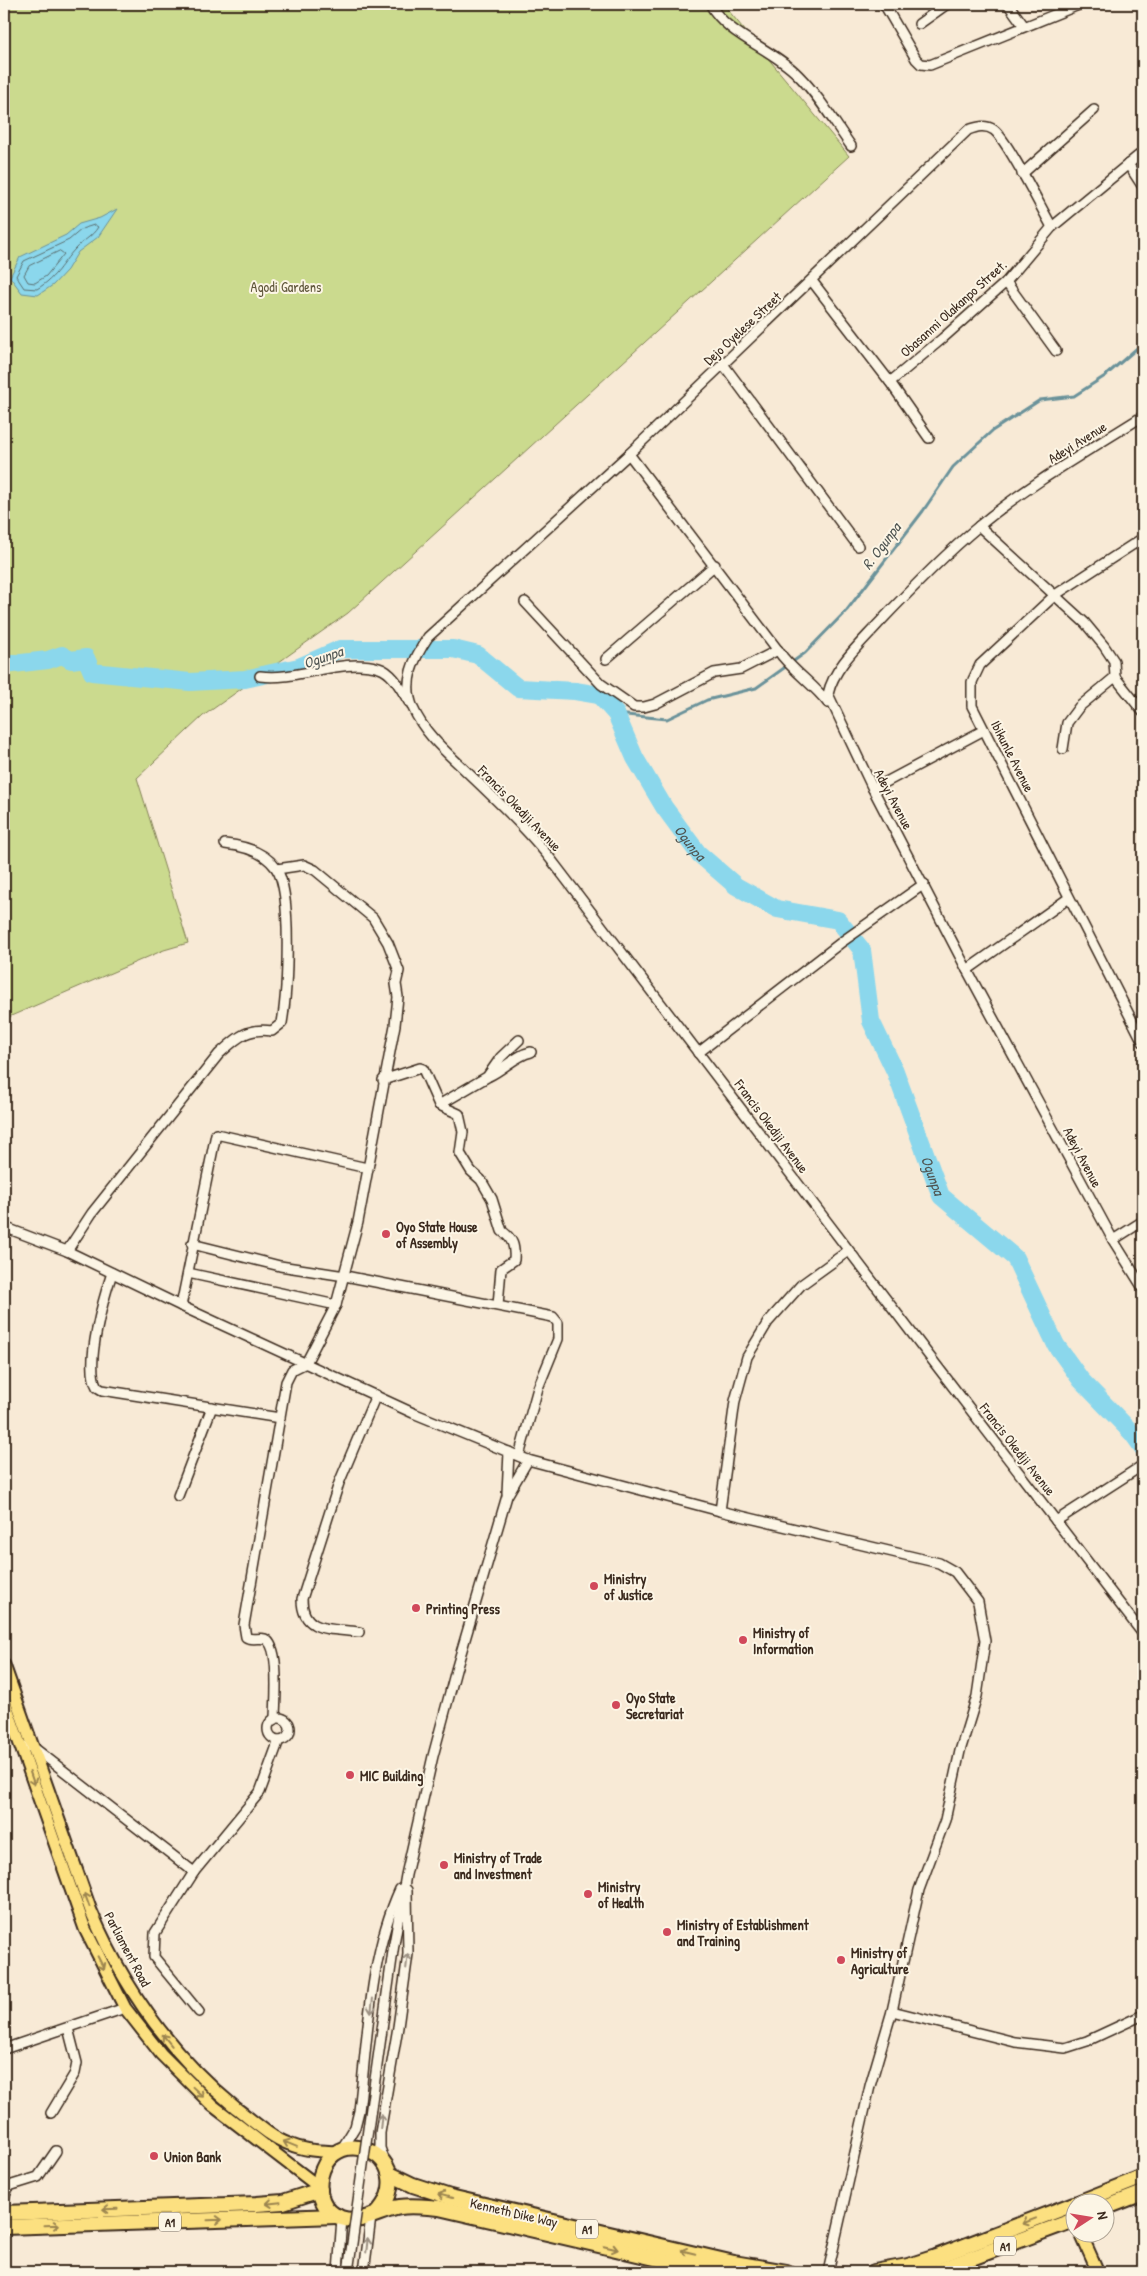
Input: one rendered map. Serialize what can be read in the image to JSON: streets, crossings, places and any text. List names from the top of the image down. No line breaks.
{"streets":{"highway":["Kenneth Dike Way","A1"],"main road":["Parliament Road"],"street":["Obasanmi Olakanpo Street.","Dejo Oyelese Street","Adeyi Avenue","Ibikunle Avenue","Francis Okediji Avenue"]},"crossings":[["Obasanmi Olakanpo Street.","Dejo Oyelese Street"],["Dejo Oyelese Street","Francis Okediji Avenue"],["Parliament Road","Kenneth Dike Way"],["Parliament Road","A1"],["Kenneth Dike Way","A1"]],"water":["R. Ogunpa","Ogunpa"],"parks":["Agodi Gardens"],"places":["Oyo State House of Assembly","Ministry of Justice","Printing Press","Ministry of Information","Oyo State Secretariat","MIC Building","Ministry of Trade and Investment","Ministry of Health","Ministry of Establishment and Training","Ministry of Agriculture","Union Bank"],"north":"right"}
